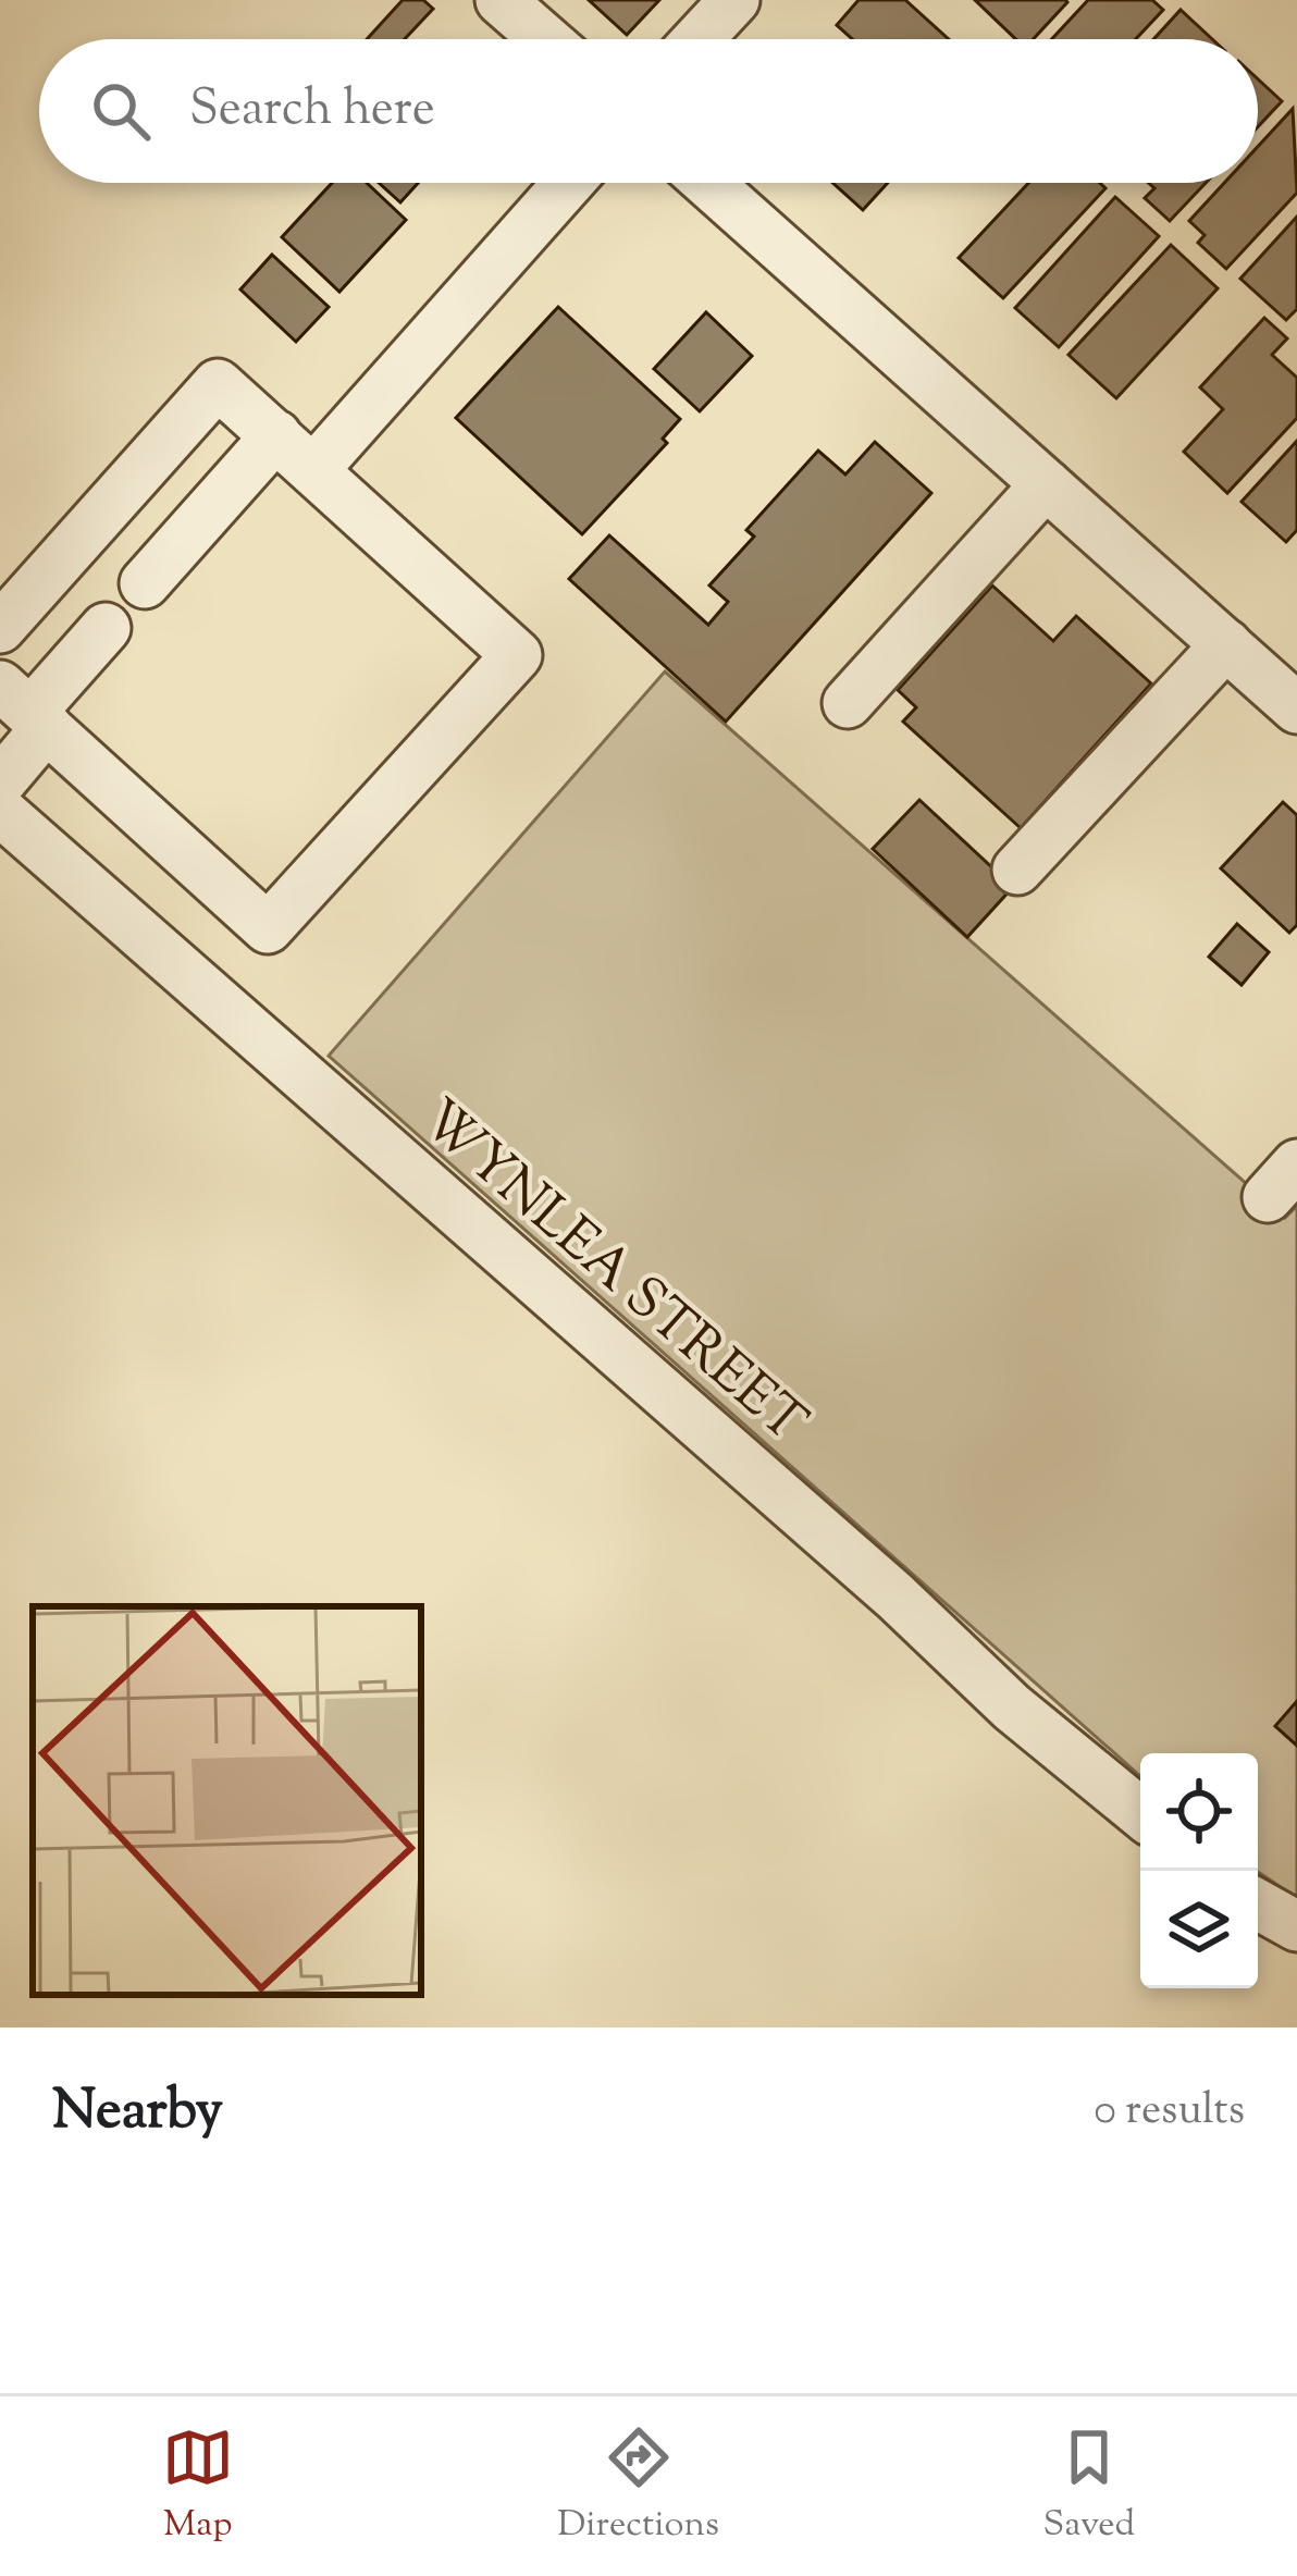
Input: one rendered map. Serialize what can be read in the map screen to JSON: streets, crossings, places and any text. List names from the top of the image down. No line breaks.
{"streets":{"street":["WYNLEA STREET"]},"page":{"search":"Search here","heading":["Nearby","0 results"],"nav":["Map","Directions","Saved"]}}
